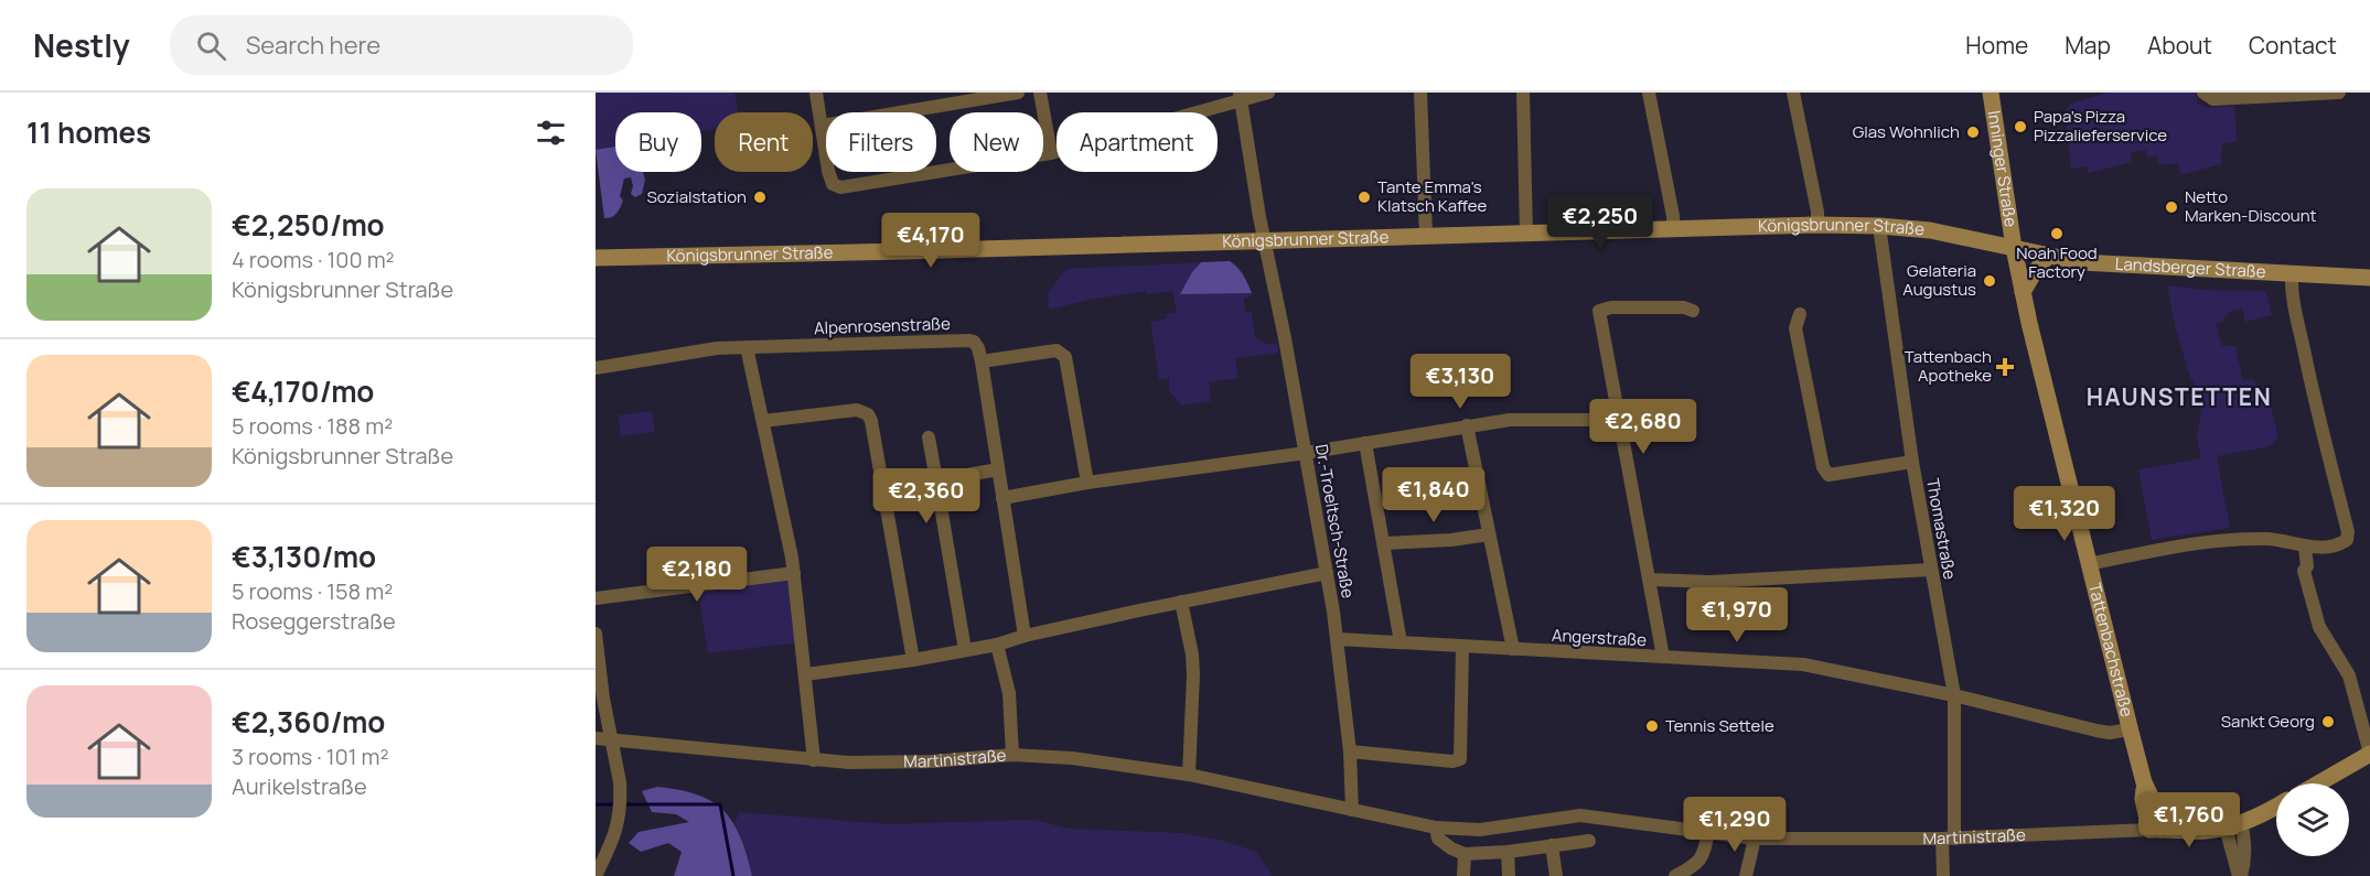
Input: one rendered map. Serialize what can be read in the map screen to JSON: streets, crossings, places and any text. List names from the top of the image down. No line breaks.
{"streets":{"main road":["Inninger Straße","Königsbrunner Straße","Landsberger Straße","Tattenbachstraße","Martinistraße"],"street":["Alpenrosenstraße","Dr.-Troeltsch-Straße","Thomastraße","Angerstraße"]},"crossings":[["Inninger Straße","Königsbrunner Straße"],["Inninger Straße","Landsberger Straße"],["Inninger Straße","Tattenbachstraße"],["Königsbrunner Straße","Landsberger Straße"],["Königsbrunner Straße","Dr.-Troeltsch-Straße"],["Königsbrunner Straße","Thomastraße"],["Königsbrunner Straße","Tattenbachstraße"],["Landsberger Straße","Tattenbachstraße"],["Dr.-Troeltsch-Straße","Angerstraße"],["Dr.-Troeltsch-Straße","Martinistraße"],["Thomastraße","Angerstraße"],["Thomastraße","Martinistraße"],["Angerstraße","Tattenbachstraße"],["Tattenbachstraße","Martinistraße"]],"districts":["HAUNSTETTEN"],"places":{"other":["Papa's Pizza Pizzalieferservice","Glas Wohnlich","Sozialstation","Tante Emma's Klatsch Kaffee","Netto Marken-Discount","Noah Food Factory","Gelateria Augustus","Sankt Georg","Tennis Settele"],"health":["Tattenbach Apotheke"]},"page":{"header":"Nestly","search":"Search here","nav":["Home","Map","About","Contact"],"heading":"11 homes","chip":["Buy","Rent","Filters","New","Apartment"],"list":[{"name":"€2,250/mo","note":"4 rooms · 100 m² · Königsbrunner Straße"},{"name":"€4,170/mo","note":"5 rooms · 188 m² · Königsbrunner Straße"},{"name":"€3,130/mo","note":"5 rooms · 158 m² · Roseggerstraße"},{"name":"€2,360/mo","note":"3 rooms · 101 m² · Aurikelstraße"}],"price":["€2,250","€4,170","€3,130","€2,680","€1,840","€2,360","€1,320","€2,180","€1,970","€1,760","€1,290"]}}
